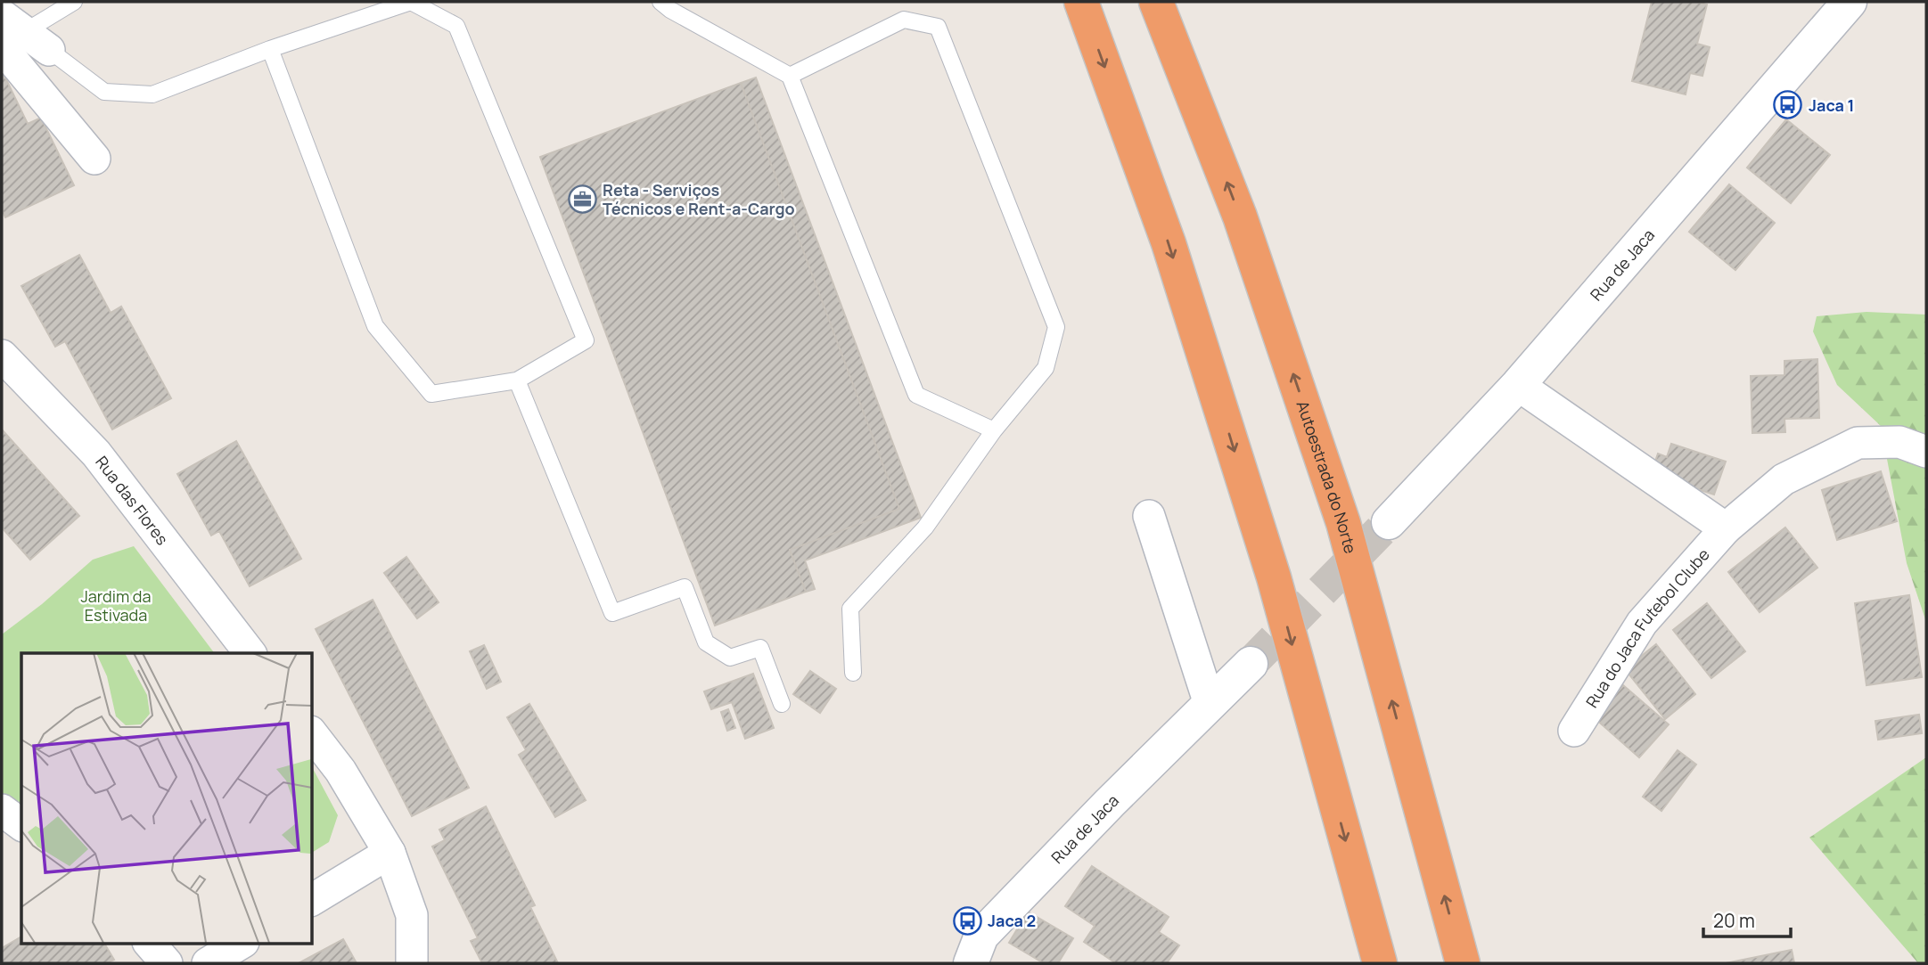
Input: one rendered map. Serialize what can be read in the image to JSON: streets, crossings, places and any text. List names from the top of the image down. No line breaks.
{"streets":{"highway":["Autoestrada do Norte"],"street":["Rua de Jaca","Rua das Flores","Rua do Jaca Futebol Clube"]},"parks":["Jardim da Estivada"],"places":{"bus stop":["Jaca 1","Jaca 2"],"office":["Reta - Serviços Técnicos e Rent-a-Cargo"]},"scale_bar":"20 m"}
